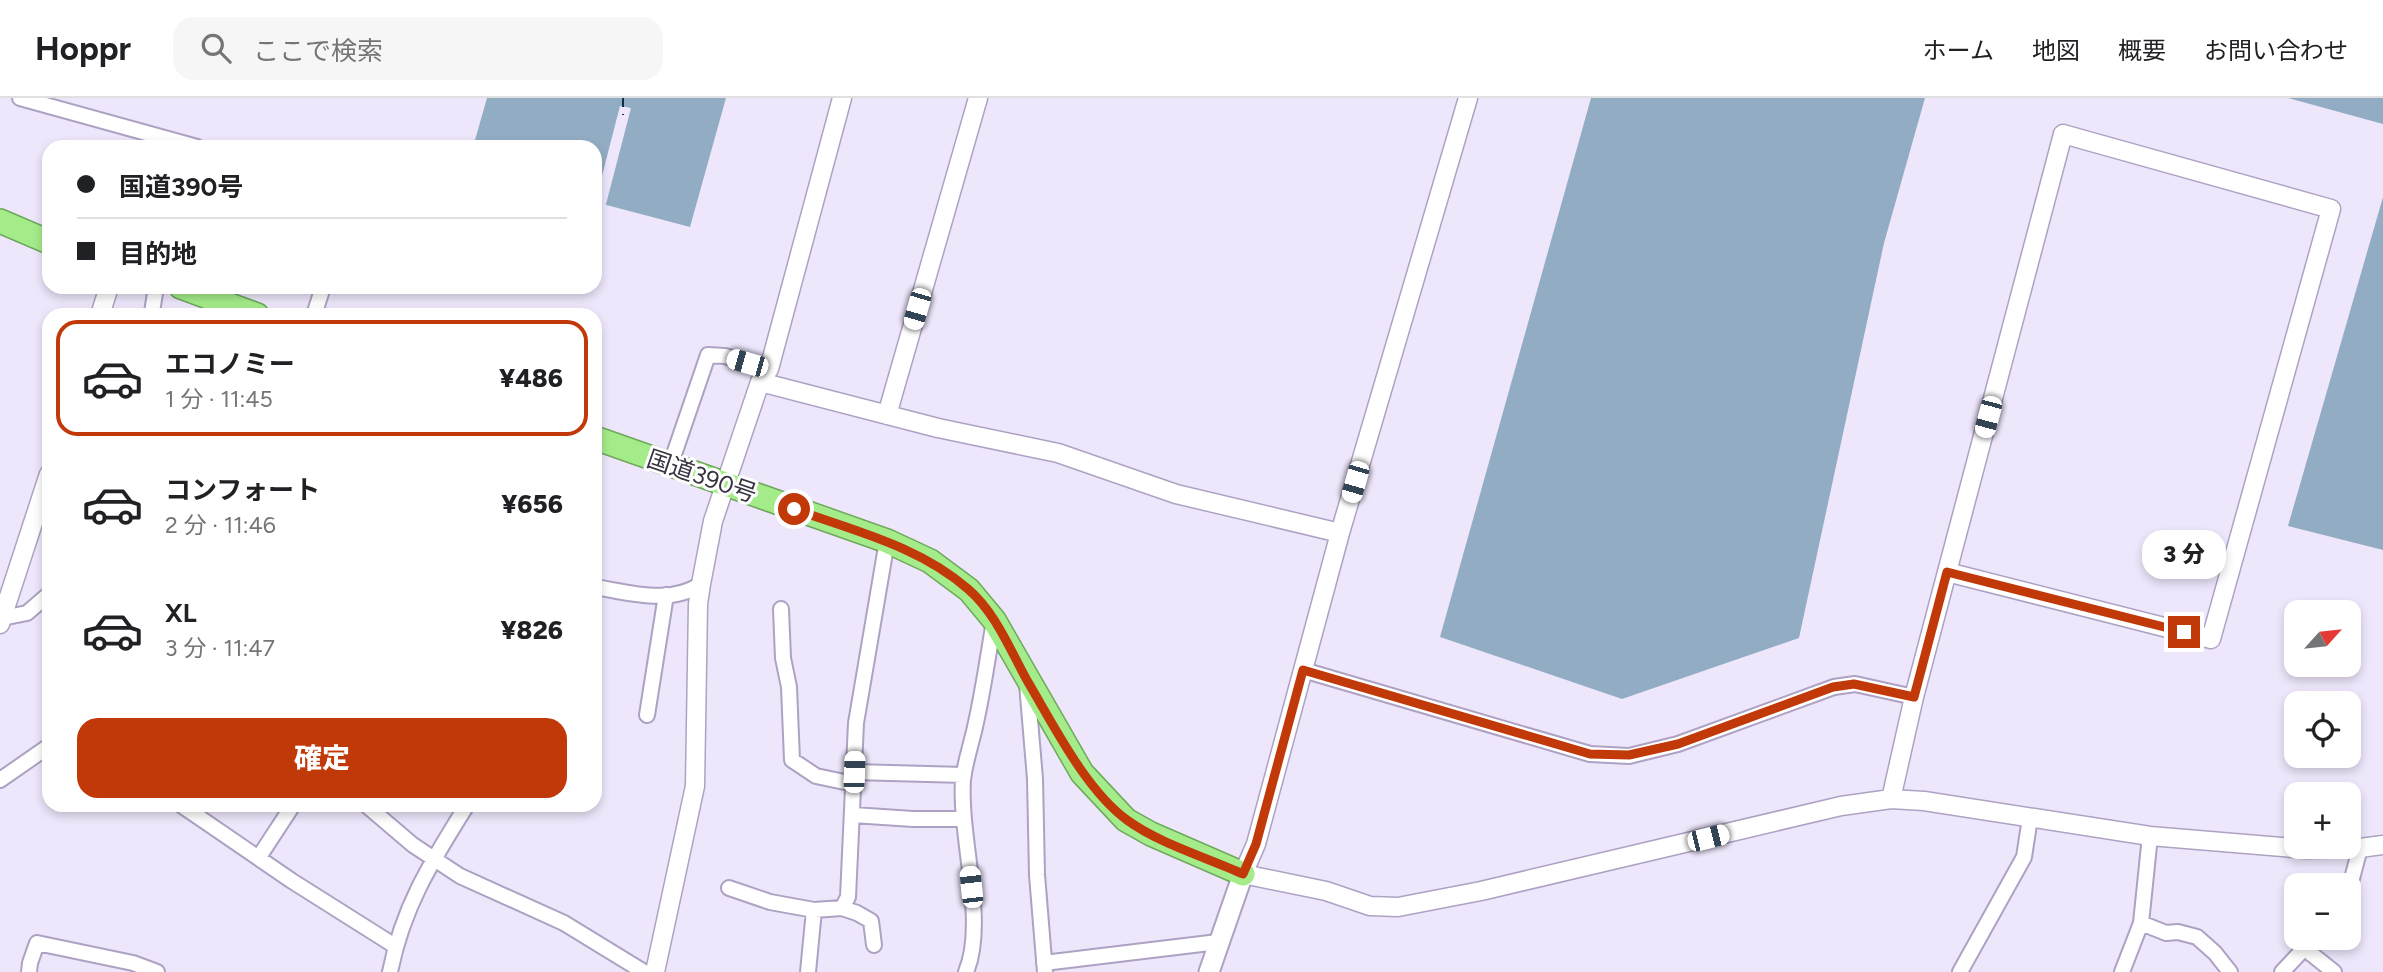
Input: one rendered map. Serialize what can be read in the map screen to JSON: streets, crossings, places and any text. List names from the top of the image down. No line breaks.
{"streets":{"highway":["国道390号"]},"north":"top right","page":{"header":"Hoppr","search":"ここで検索","nav":["ホーム","地図","概要","お問い合わせ"],"banner":["国道390号","目的地"],"list":[{"name":"エコノミー","note":"1 分 · 11:45","value":"¥486"},{"name":"コンフォート","note":"2 分 · 11:46","value":"¥656"},{"name":"XL","note":"3 分 · 11:47","value":"¥826"}],"bubble":"3 分","map_buttons":["+","−"],"buttons":"確定"}}
